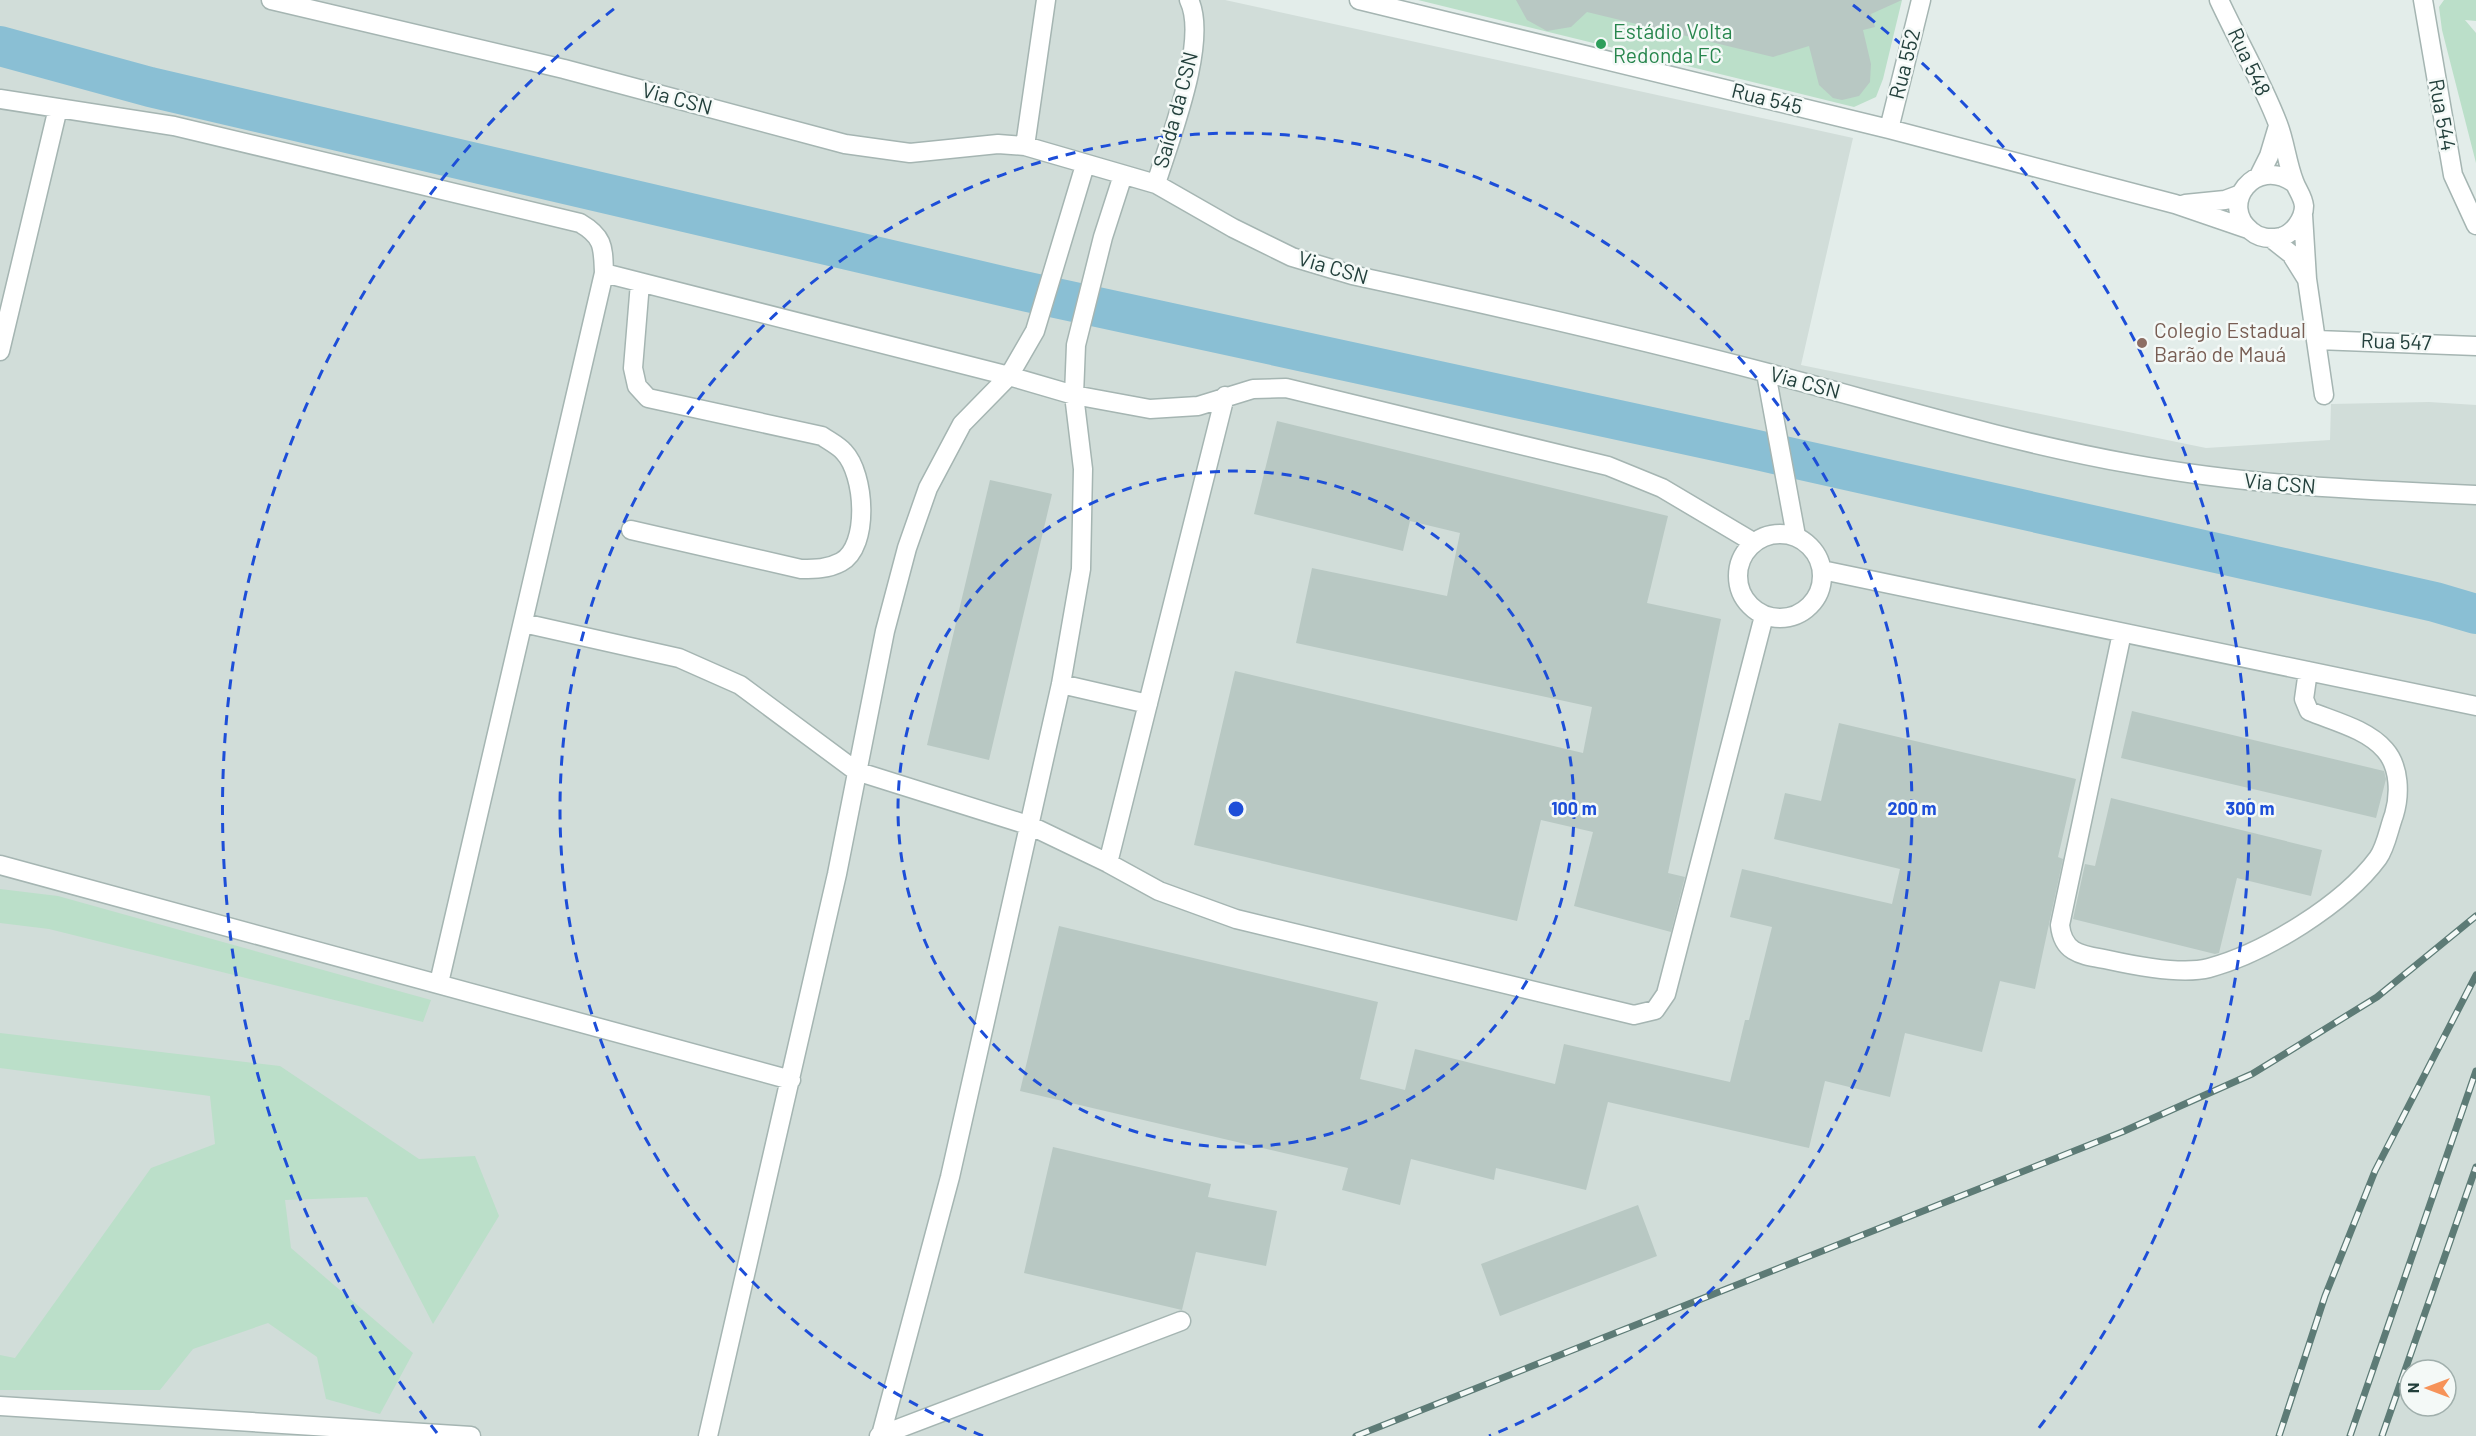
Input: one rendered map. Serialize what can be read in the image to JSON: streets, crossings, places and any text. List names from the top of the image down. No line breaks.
{"streets":{"street":["Rua 548","Rua 552","Via CSN","Rua 545","Saída da CSN","Rua 544","Rua 547"]},"crossings":[["Rua 548","Rua 545"],["Rua 552","Rua 545"],["Via CSN","Saída da CSN"]],"places":["Estádio Volta Redonda FC","Colegio Estadual Barão de Mauá"],"north":"left","rings":["100 m","200 m","300 m"]}
